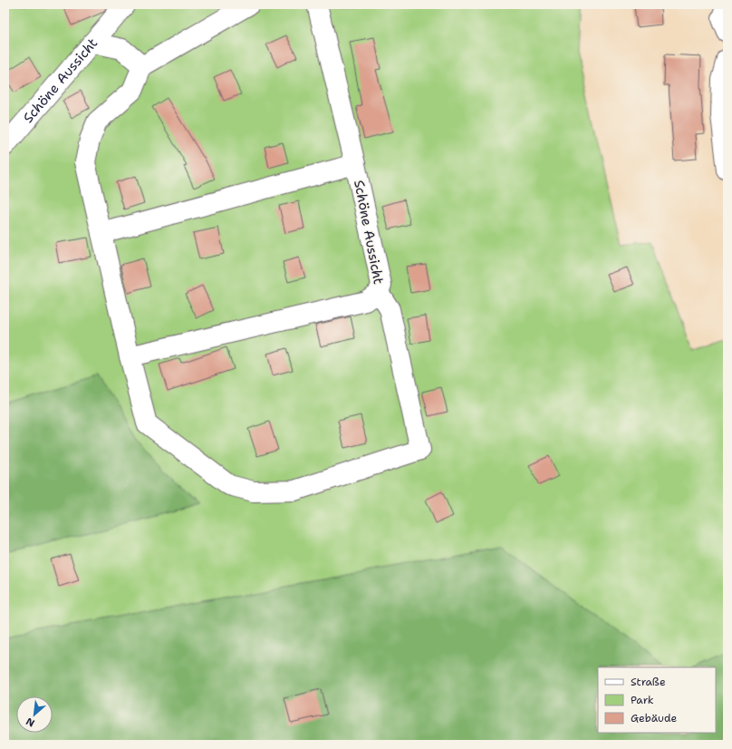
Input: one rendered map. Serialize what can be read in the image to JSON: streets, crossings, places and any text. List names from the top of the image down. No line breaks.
{"streets":{"street":["Schöne Aussicht"]},"legend":["Straße","Park","Gebäude"],"north":"bottom left"}
